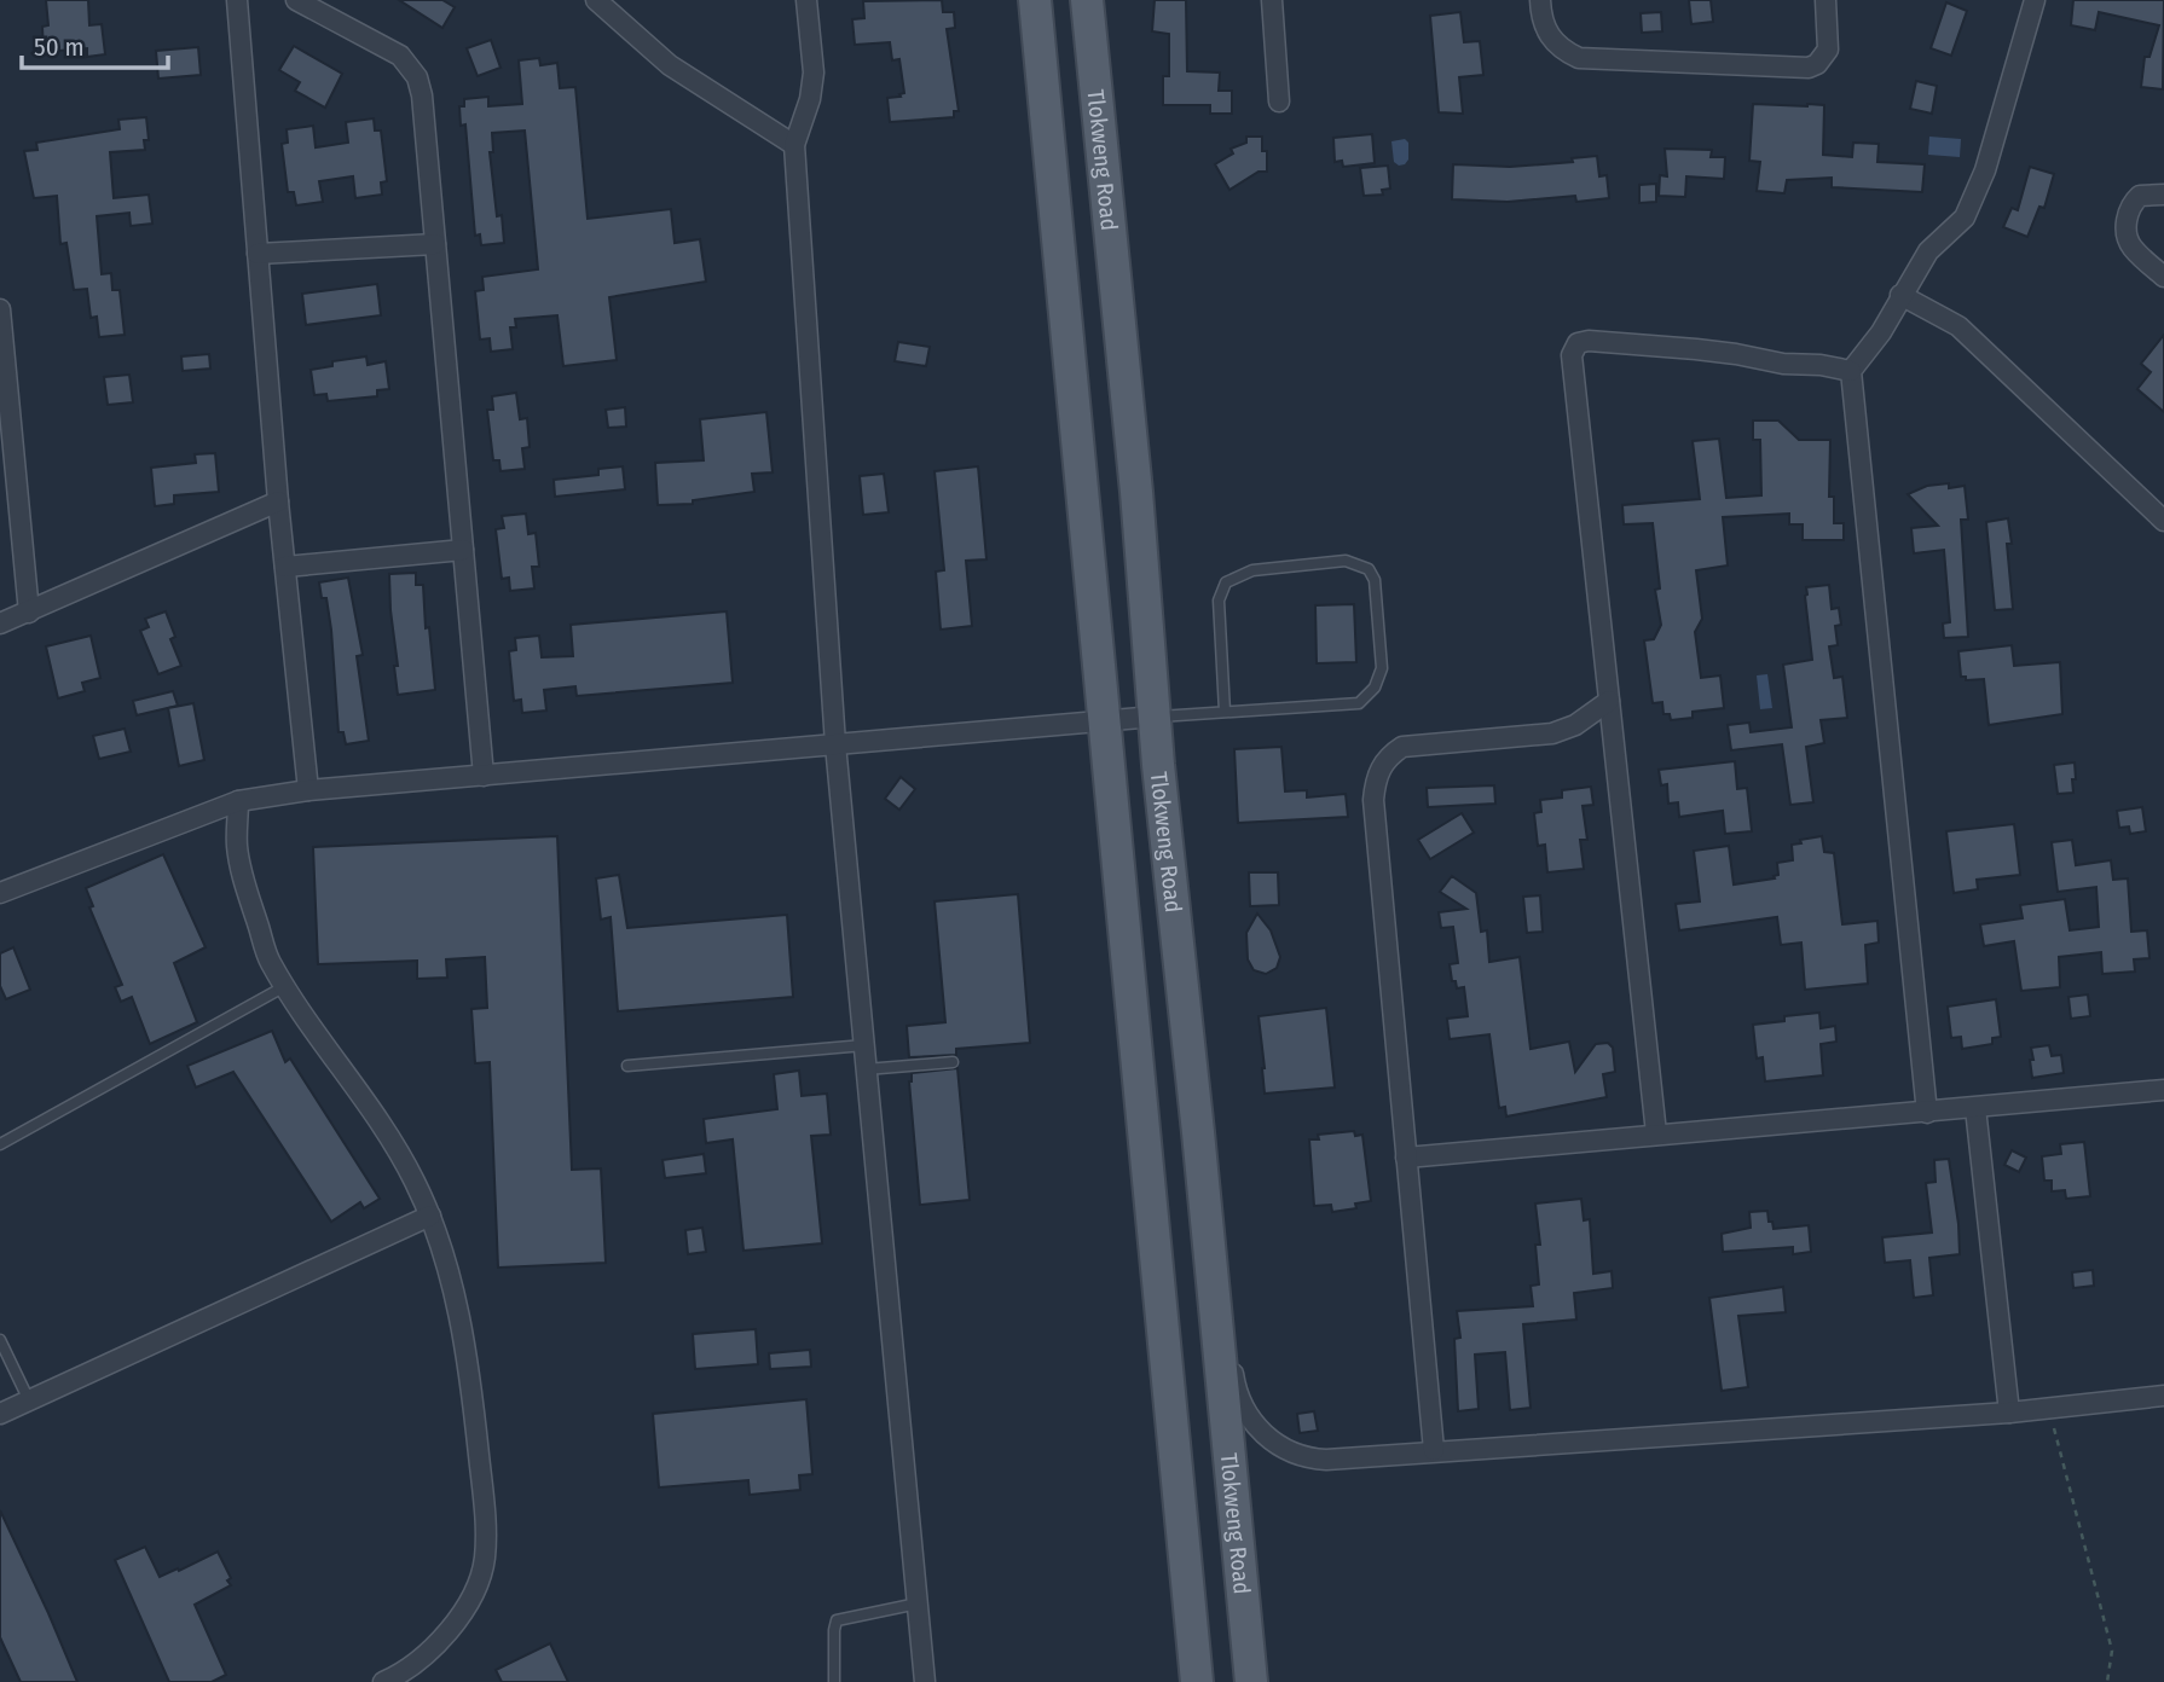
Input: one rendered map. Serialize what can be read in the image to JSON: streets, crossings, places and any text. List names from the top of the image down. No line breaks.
{"streets":{"main road":["Tlokweng Road"]},"scale_bar":"50 m"}
